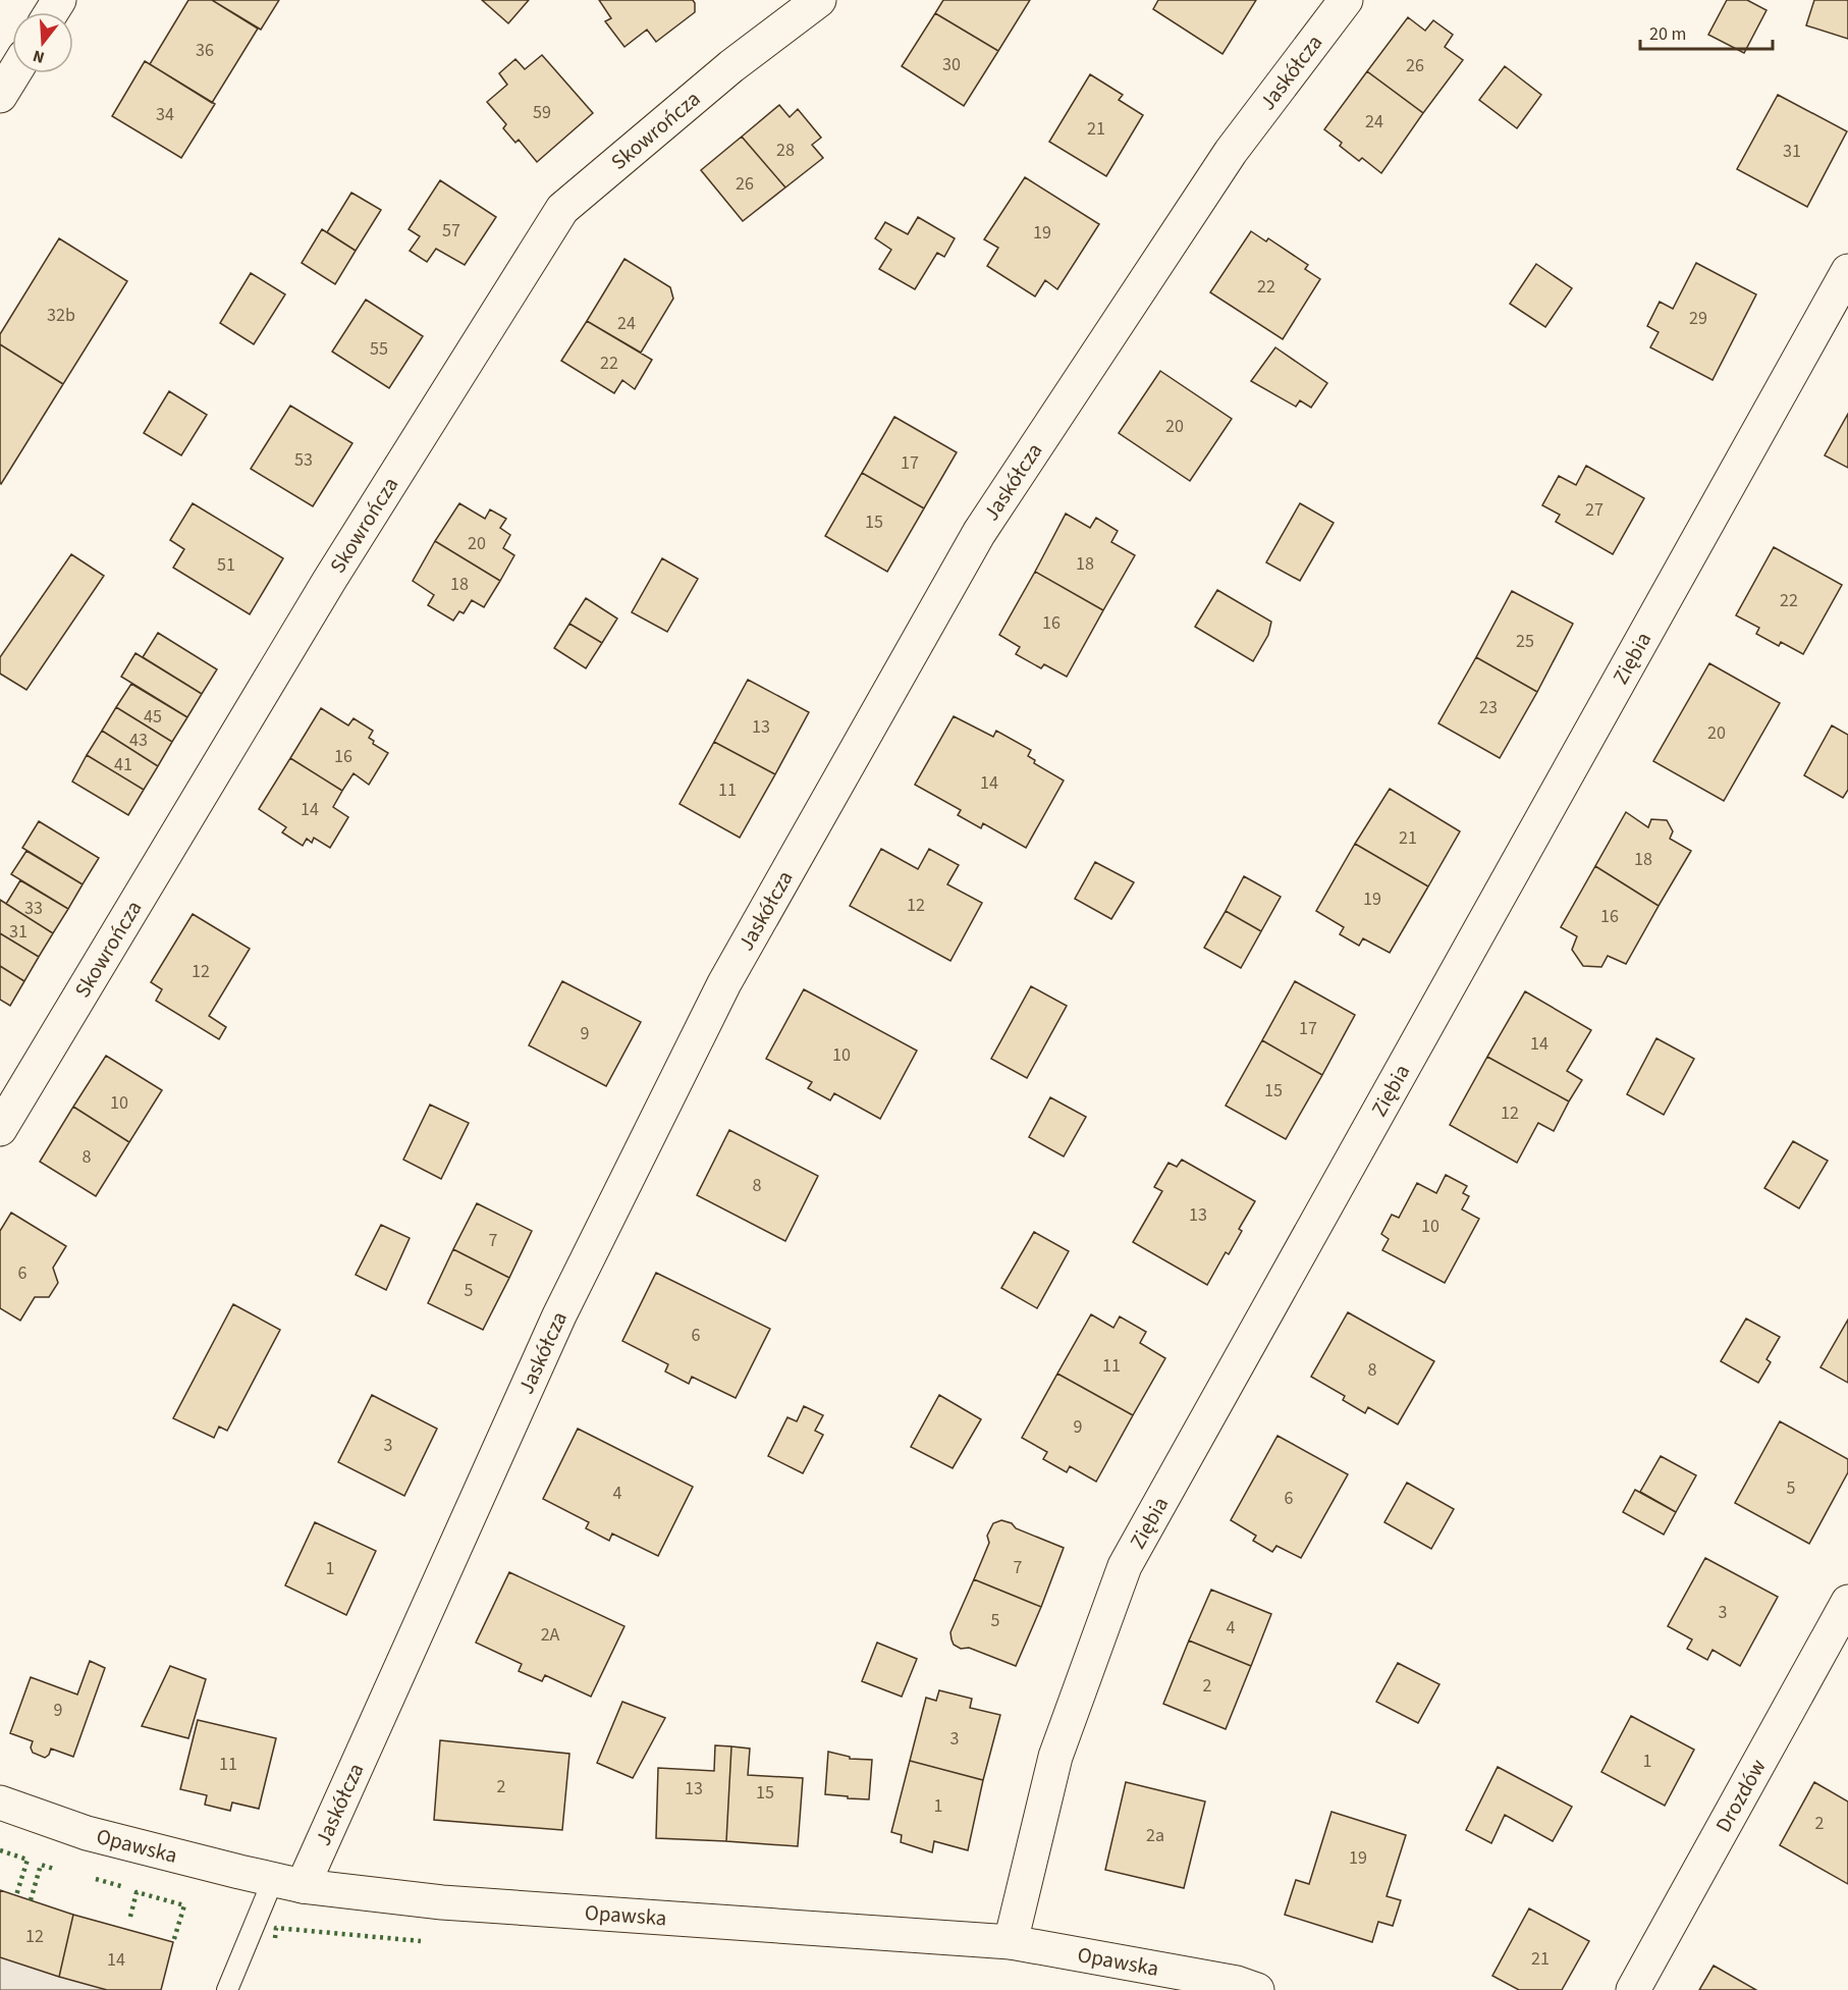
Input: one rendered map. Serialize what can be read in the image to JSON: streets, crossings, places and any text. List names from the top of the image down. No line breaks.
{"streets":{"street":["Jaskółcza","Skowrończa","Ziębia","Drozdów","Opawska"]},"crossings":[["Jaskółcza","Opawska"],["Ziębia","Opawska"]],"house_numbers":["36","30","26","59","34","24","21","28","31","26","57","19","22","32b","29","24","55","22","20","53","17","27","15","20","18","51","18","22","16","25","23","45","13","20","43","16","41","14","11","14","21","18","19","12","33","16","31","12","17","9","14","10","15","10","12","8","8","13","10","7","6","5","6","11","8","9","3","5","4","6","7","1","3","5","4","2A","2","9","3","1","11","2","13","15","1","2","2a","19","12","21","14"],"scale_bar":"20 m","north":"bottom"}
